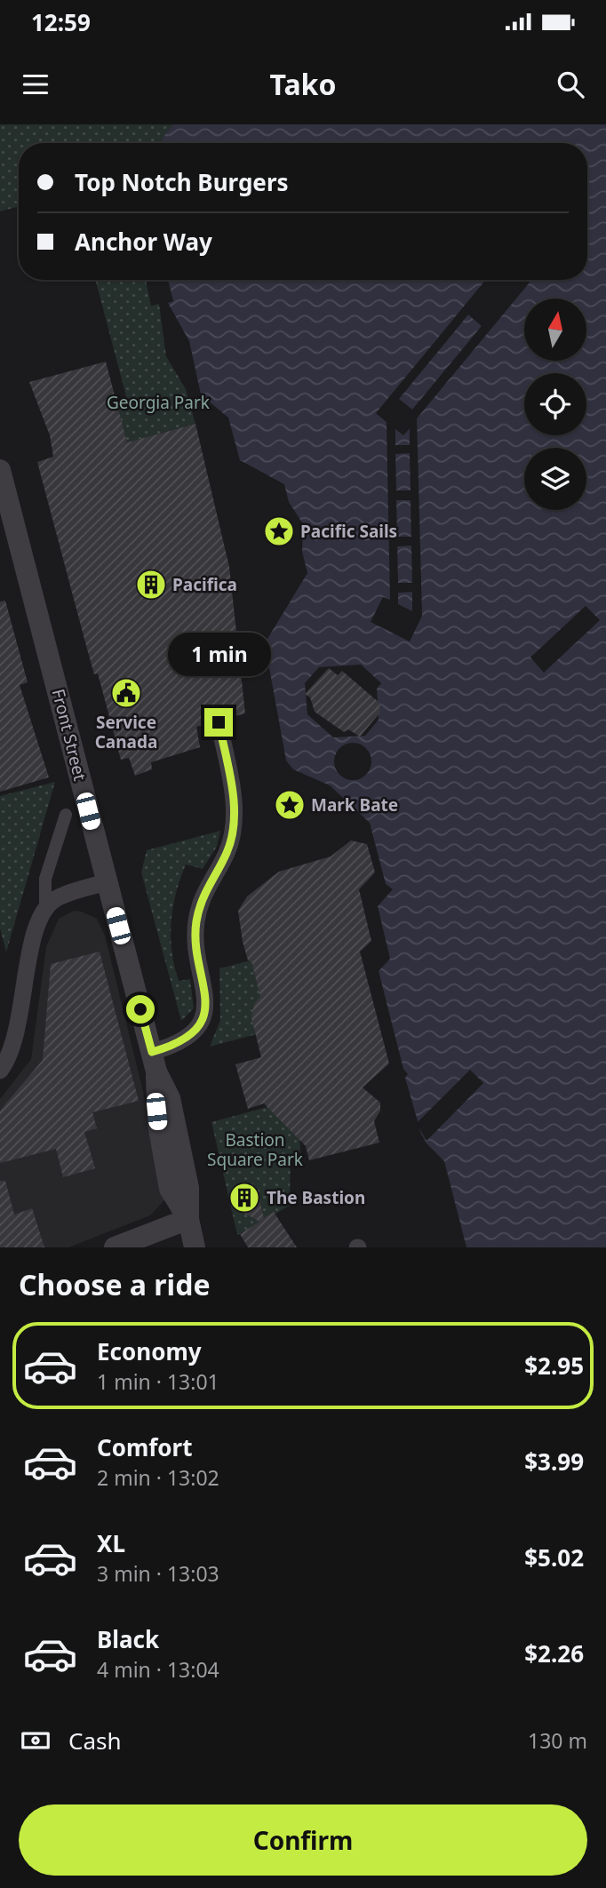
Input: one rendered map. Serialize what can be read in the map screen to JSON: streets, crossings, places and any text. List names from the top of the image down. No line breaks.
{"streets":{"street":["Front Street"]},"parks":["Georgia Park","Bastion Square Park"],"places":{"place":["Pacific Sails","Mark Bate"],"building":["Pacifica","The Bastion"],"public building":["Service Canada"]},"north":"top","page":{"status":"12:59","header":"Tako","banner":["Top Notch Burgers","Anchor Way"],"bubble":"1 min","heading":"Choose a ride","list":[{"name":"Economy","note":"1 min · 13:01","value":"$2.95"},{"name":"Comfort","note":"2 min · 13:02","value":"$3.99"},{"name":"XL","note":"3 min · 13:03","value":"$5.02"},{"name":"Black","note":"4 min · 13:04","value":"$2.26"}],"pay":["Cash","130 m"],"buttons":"Confirm"}}
